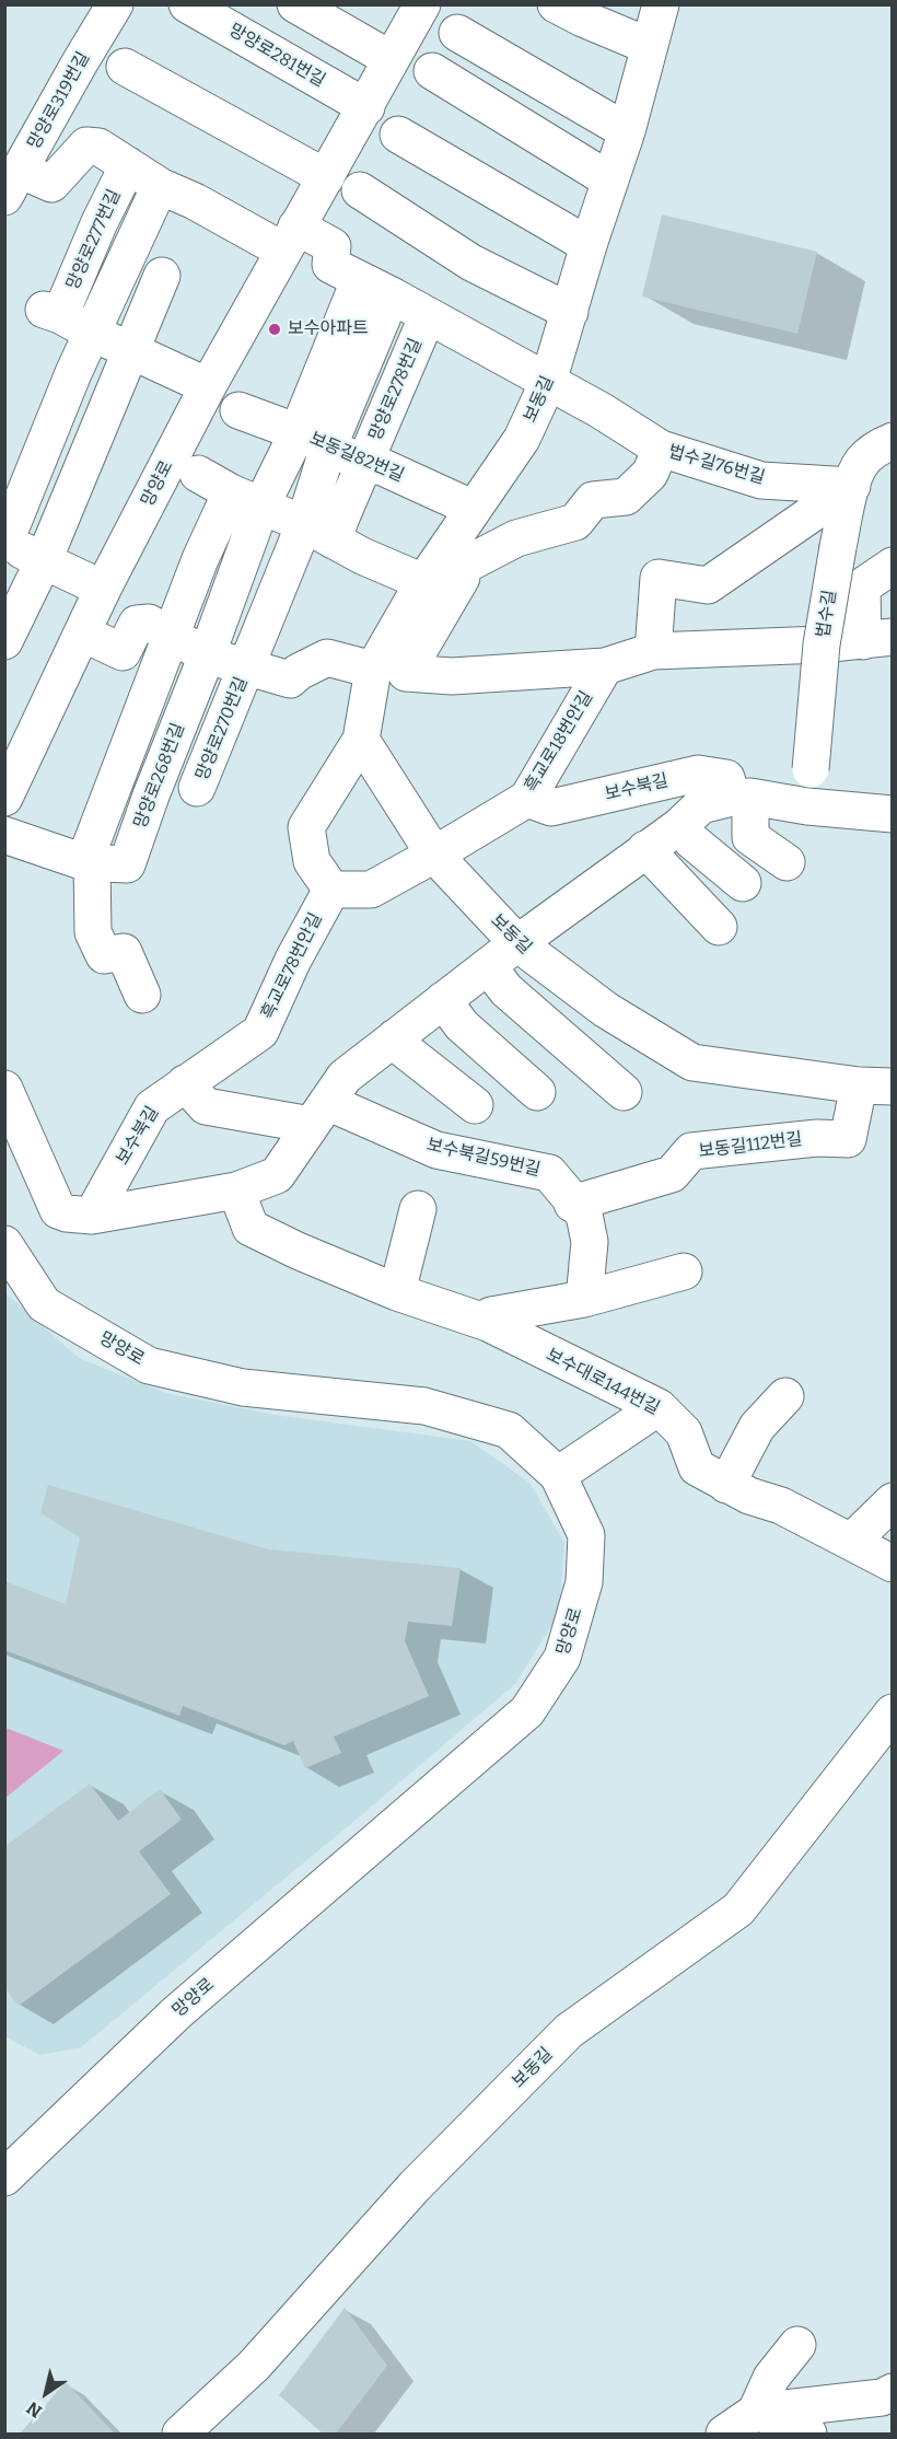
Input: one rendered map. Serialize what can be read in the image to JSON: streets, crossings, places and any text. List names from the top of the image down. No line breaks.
{"streets":{"street":["망양로281번길","망양로319번길","망양로277번길","망양로278번길","보동길","보동길82번길","법수길76번길","망양로","법수길","망양로270번길","흑교로18번안길","망양로268번길","보수북길","흑교로78번안길","보동길112번길","보수북길59번길","보수대로144번길"]},"crossings":[["망양로281번길","망양로"],["망양로319번길","망양로277번길"],["망양로277번길","망양로278번길"],["망양로277번길","망양로"],["망양로278번길","보동길"],["망양로278번길","보동길82번길"],["망양로278번길","법수길76번길"],["망양로278번길","망양로"],["망양로278번길","망양로270번길"],["보동길","보동길82번길"],["보동길","법수길76번길"],["보동길","망양로270번길"],["보동길","흑교로18번안길"],["보동길","보동길112번길"],["법수길76번길","법수길"],["망양로","망양로270번길"],["망양로270번길","망양로268번길"],["흑교로18번안길","보수북길"],["흑교로18번안길","흑교로78번안길"],["보수북길","흑교로78번안길"],["보동길112번길","보수북길59번길"]],"places":["보수아파트"],"north":"bottom left"}
